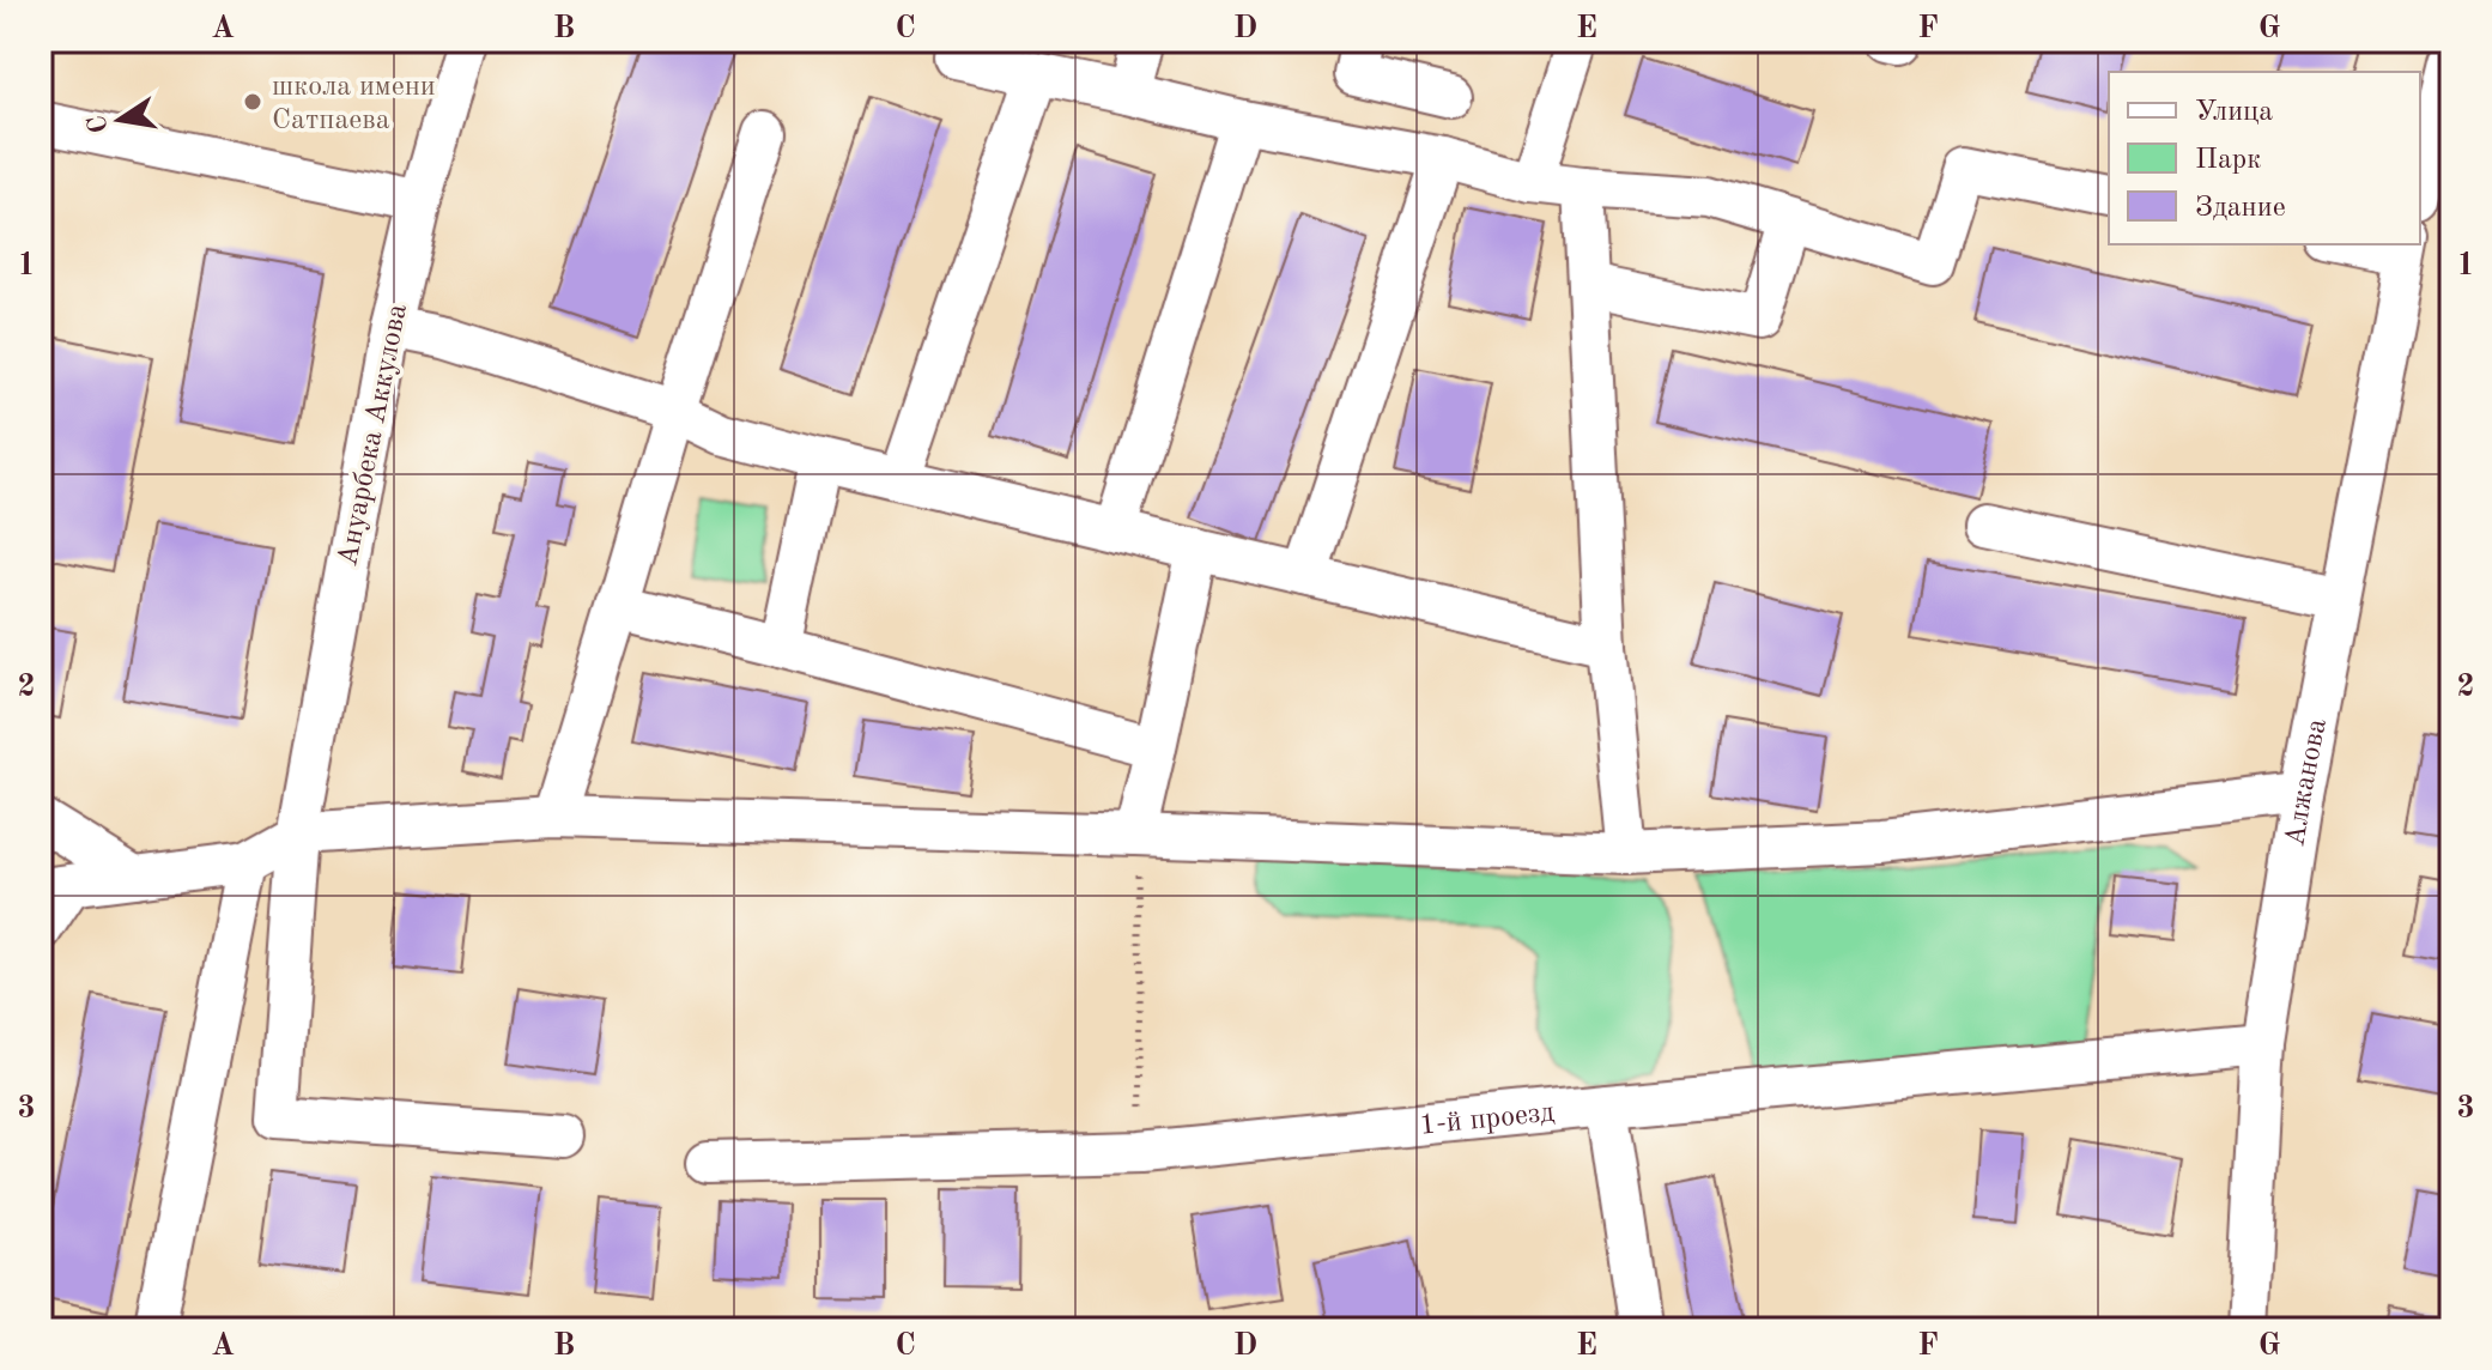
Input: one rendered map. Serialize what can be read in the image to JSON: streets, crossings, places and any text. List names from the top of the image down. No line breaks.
{"streets":{"street":["Ануарбека Аккулова","Алжанова","1-й проезд"]},"crossings":[["Алжанова","1-й проезд"]],"places":["школа имени Сатпаева"],"legend":["Улица","Парк","Здание"],"north":"left","grid":{"columns":["A","B","C","D","E","F","G"],"rows":["1","2","3"]}}
